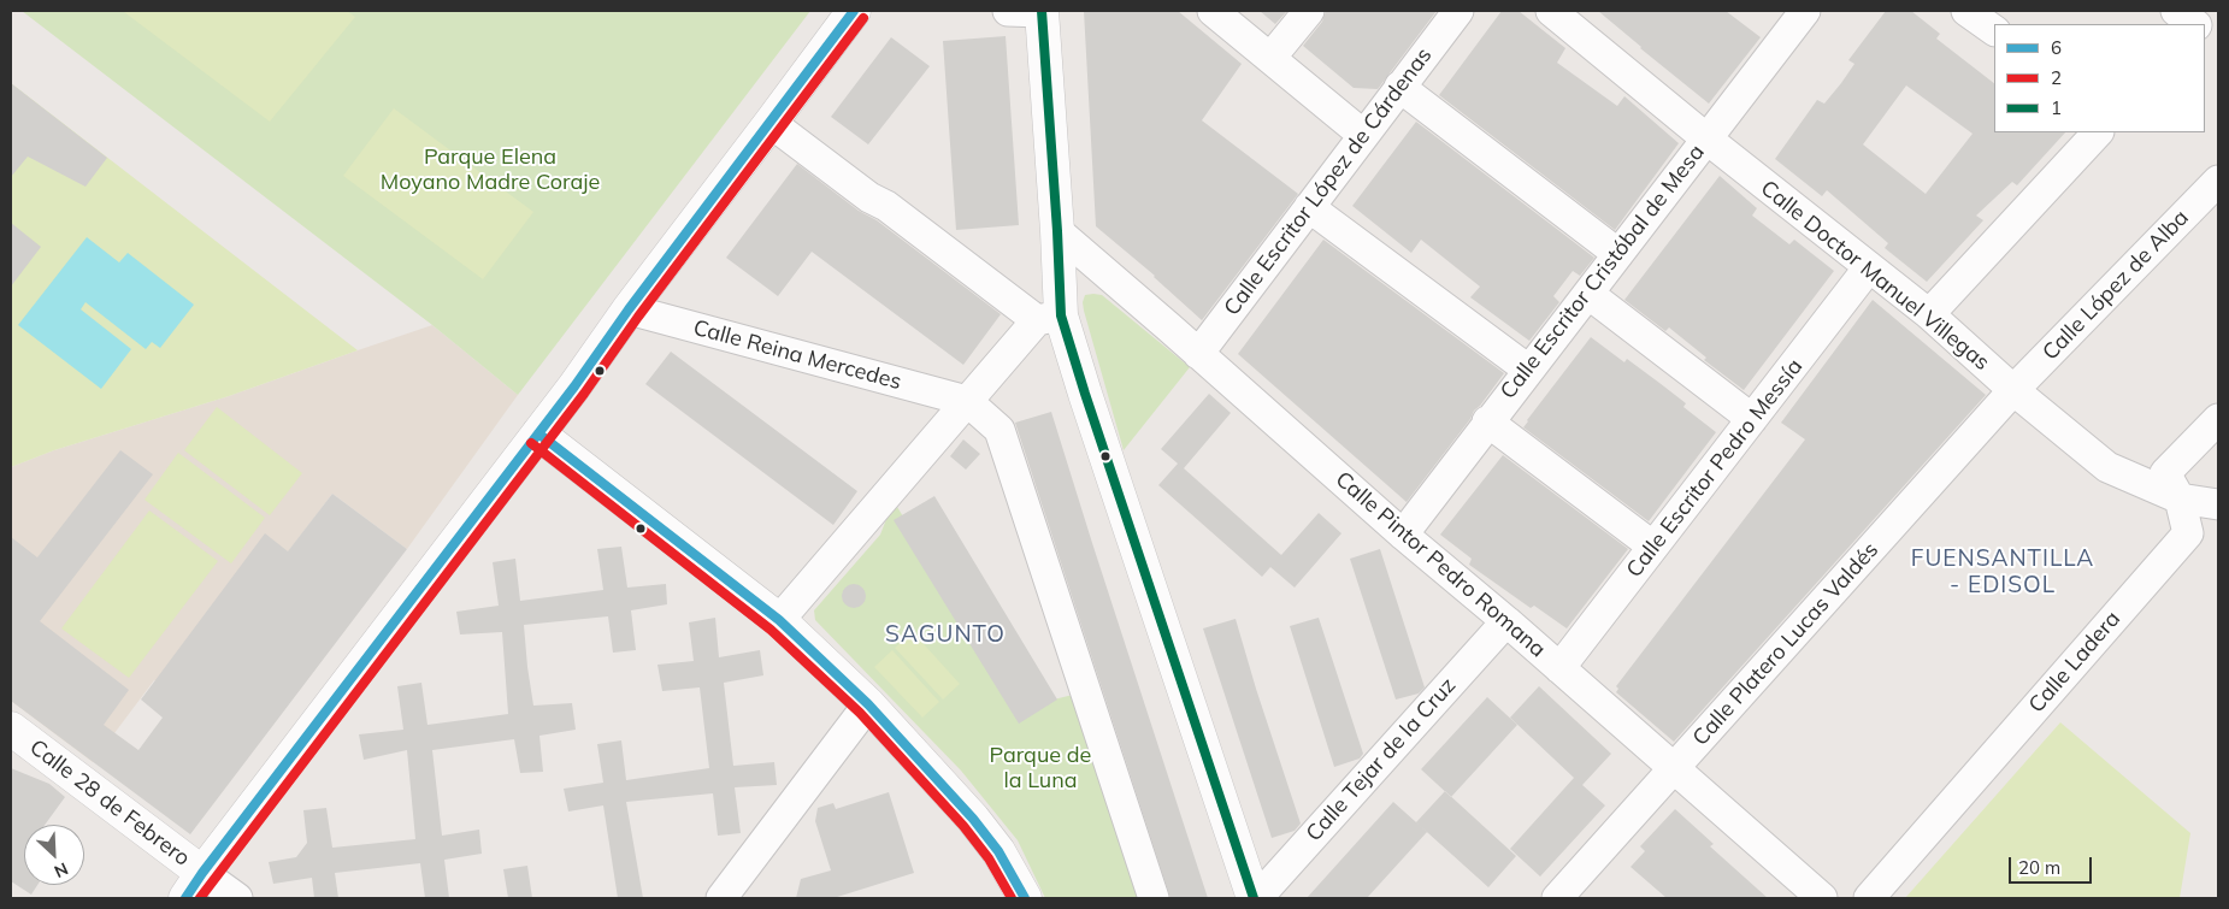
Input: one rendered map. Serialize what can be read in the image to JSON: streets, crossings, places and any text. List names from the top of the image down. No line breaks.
{"streets":{"street":["Calle Escritor López de Cárdenas","Calle Escritor Cristóbal de Mesa","Calle Doctor Manuel Villegas","Calle López de Alba","Calle Reina Mercedes","Calle Escritor Pedro Messía","Calle Pintor Pedro Romana","Calle Platero Lucas Valdés","Calle Ladera","Calle Tejar de la Cruz","Calle 28 de Febrero"]},"crossings":[["Calle Escritor López de Cárdenas","Calle Pintor Pedro Romana"],["Calle Escritor Cristóbal de Mesa","Calle Doctor Manuel Villegas"],["Calle Escritor Cristóbal de Mesa","Calle Pintor Pedro Romana"],["Calle Doctor Manuel Villegas","Calle López de Alba"],["Calle Doctor Manuel Villegas","Calle Escritor Pedro Messía"],["Calle Doctor Manuel Villegas","Calle Platero Lucas Valdés"],["Calle Doctor Manuel Villegas","Calle Ladera"],["Calle López de Alba","Calle Platero Lucas Valdés"],["Calle Escritor Pedro Messía","Calle Pintor Pedro Romana"],["Calle Pintor Pedro Romana","Calle Platero Lucas Valdés"],["Calle Pintor Pedro Romana","Calle Tejar de la Cruz"]],"districts":["FUENSANTILLA - EDISOL","SAGUNTO"],"parks":["Parque Elena Moyano Madre Coraje","Parque de la Luna"],"lines":["transit line 6","transit line 1","transit line 2"],"legend":["6","2","1"],"scale_bar":"20 m","north":"bottom right"}
